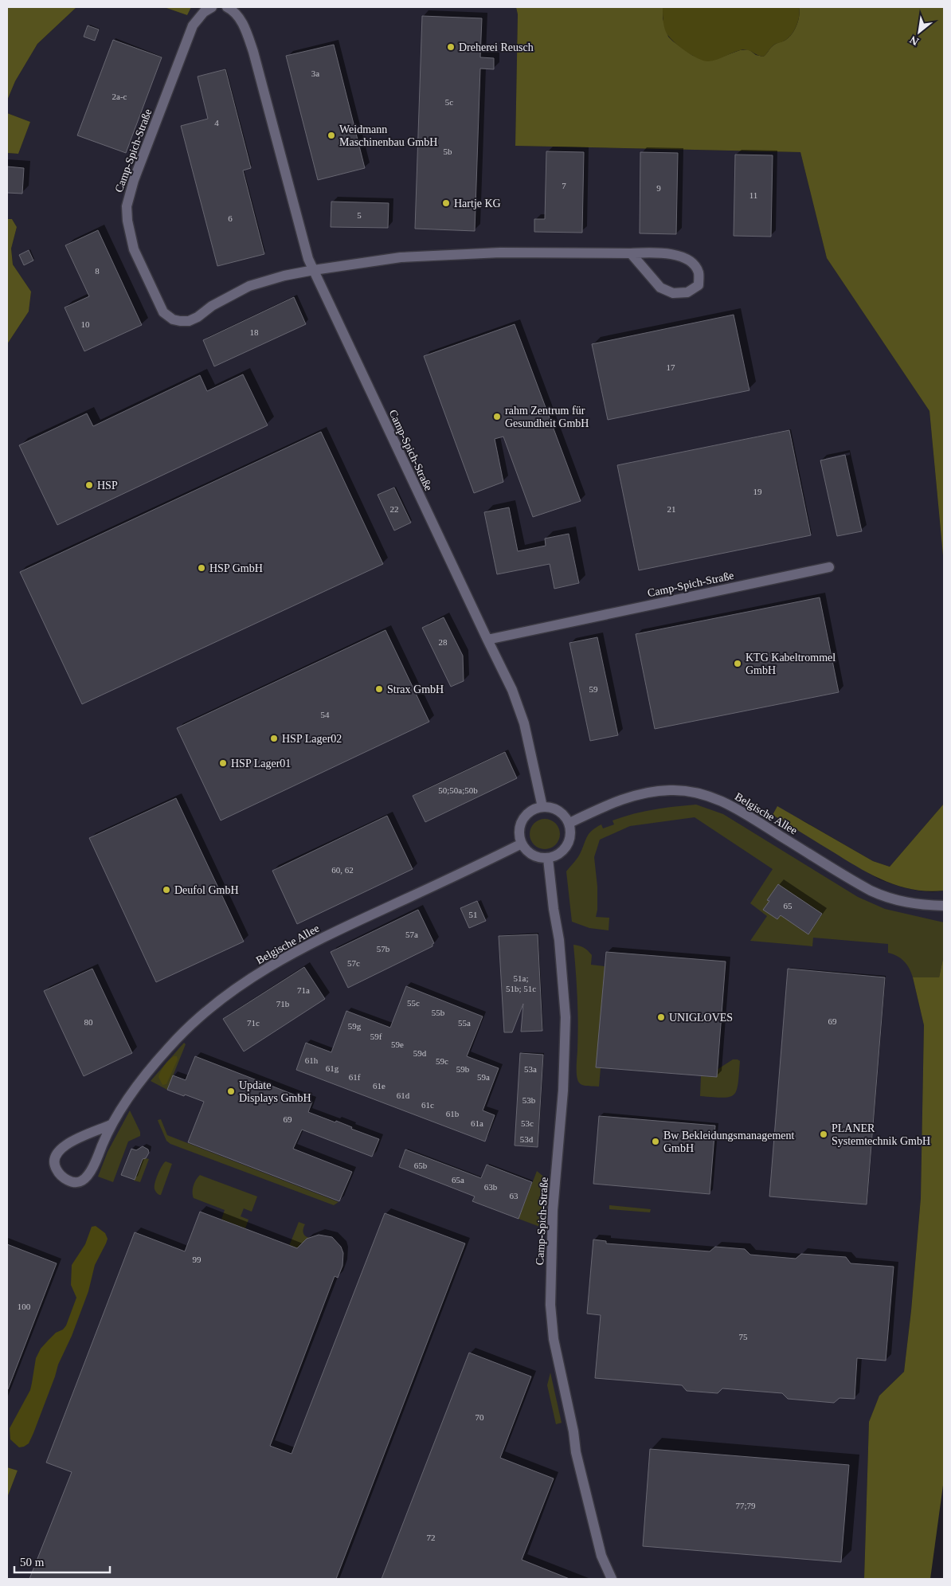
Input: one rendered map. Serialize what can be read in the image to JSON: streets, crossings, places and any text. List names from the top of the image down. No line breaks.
{"streets":{"street":["Camp-Spich-Straße","Belgische Allee"]},"crossings":[["Camp-Spich-Straße","Belgische Allee"]],"places":["Dreherei Reusch","Weidmann Maschinenbau GmbH","Hartje KG","rahm Zentrum für Gesundheit GmbH","HSP","HSP GmbH","KTG Kabeltrommel GmbH","Strax GmbH","HSP Lager02","HSP Lager01","Deufol GmbH","UNIGLOVES","Update Displays GmbH","PLANER Systemtechnik GmbH","Bw Bekleidungsmanagement GmbH"],"house_numbers":["3a","2a-c","5c","4","5b","7","9","11","5","6","8","10","18","17","19","22","21","28","59","54","50;50a;50b","60, 62","65","51","57a","57b","57c","51a; 51b; 51c","71a","55c","71b","55b","69","80","71c","55a","59g","59f","59e","59d","61h","59c","61g","59b","53a","61f","59a","61e","61d","53b","61c","61b","69","61a","53c","53d","65b","65a","63b","63","99","100","75","70","77;79","72"],"scale_bar":"50 m","north":"bottom left"}
